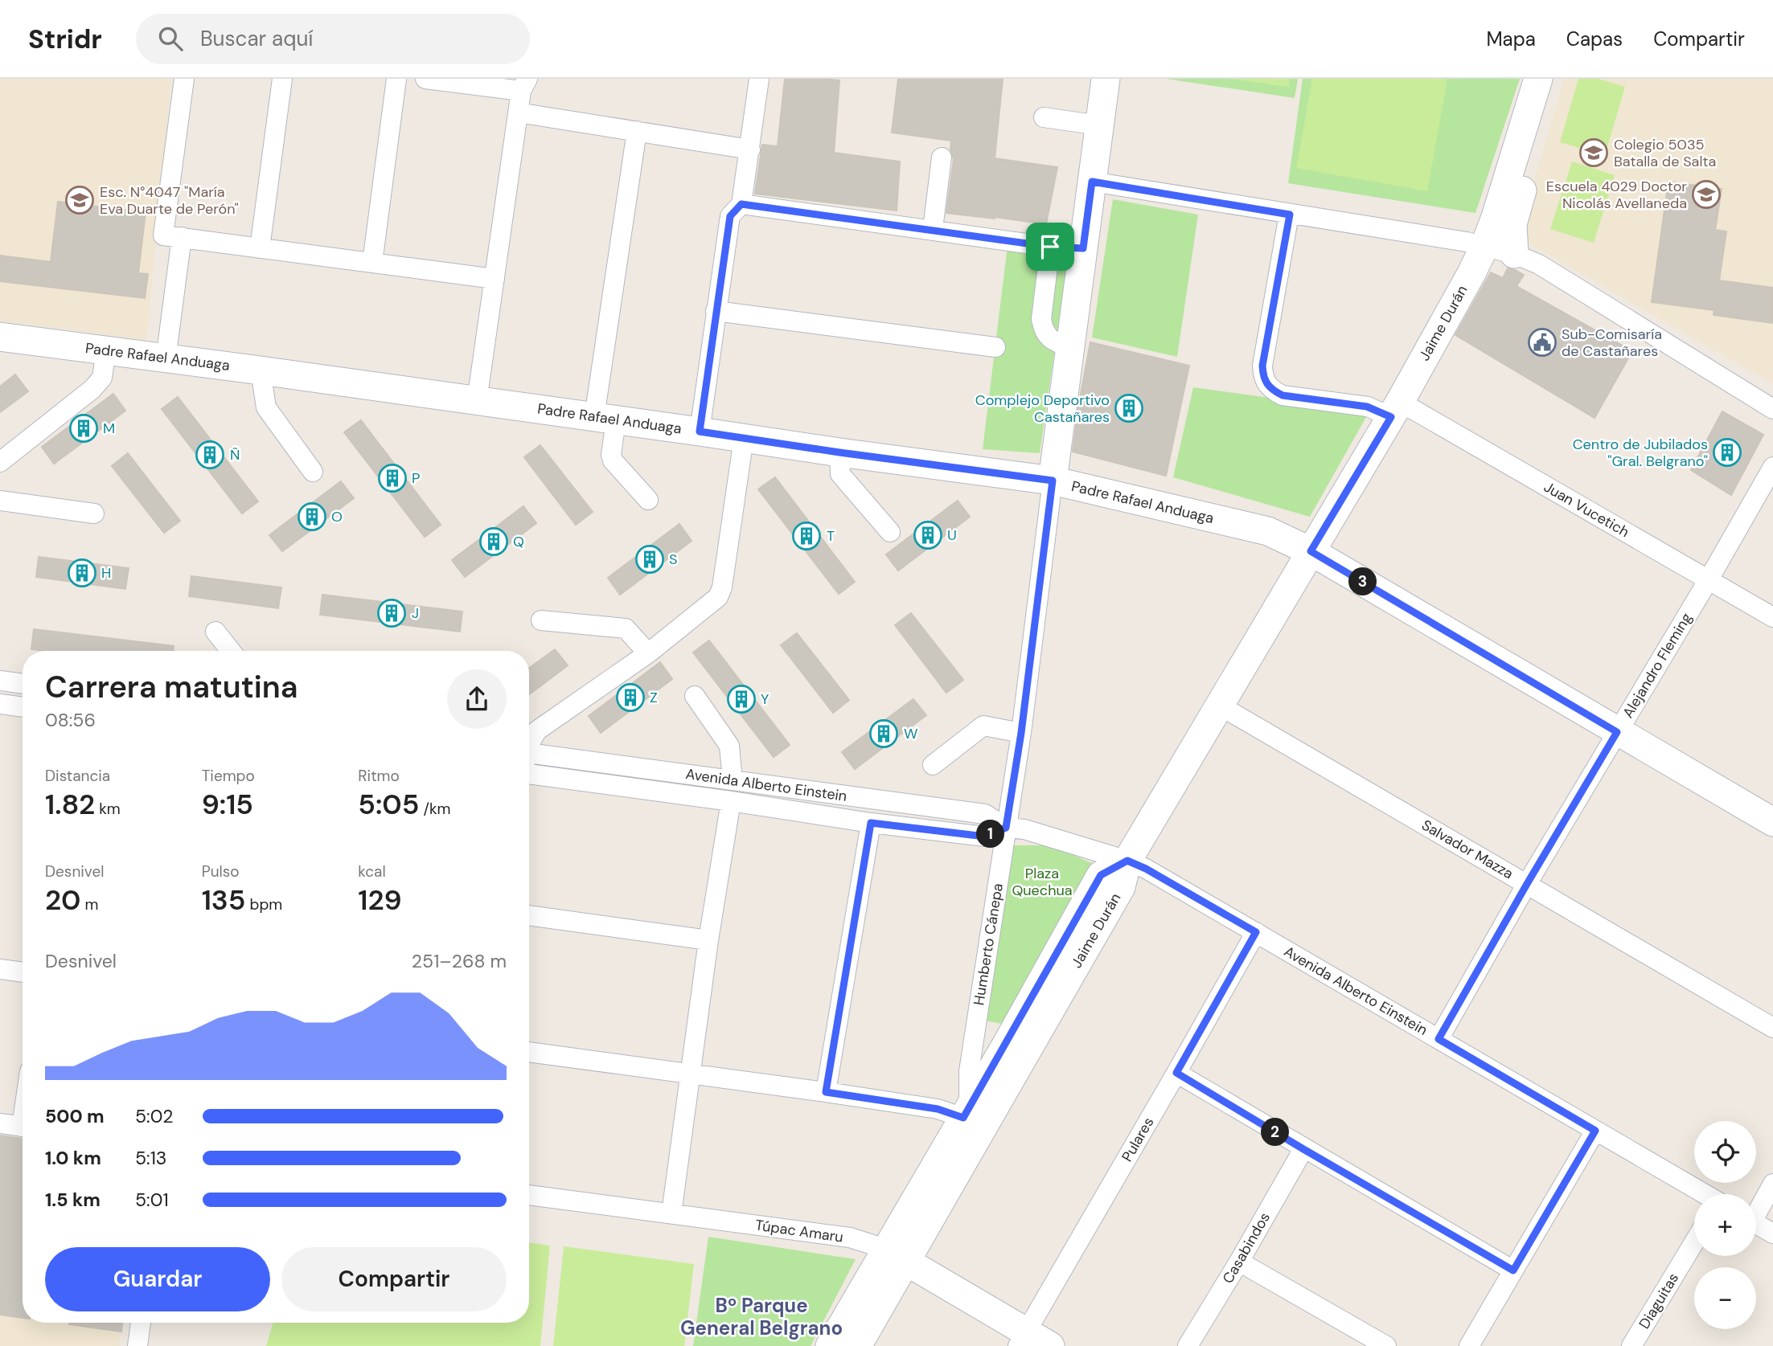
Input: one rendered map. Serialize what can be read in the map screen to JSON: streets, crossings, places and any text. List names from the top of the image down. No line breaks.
{"streets":{"street":["Jaime Durán","Padre Rafael Anduaga","Juan Vucetich","Alejandro Fleming","Avenida Alberto Einstein","Salvador Mazza","Humberto Cánepa","Pulares","Túpac Amaru","Casabindos","Diaguitas"]},"crossings":[["Jaime Durán","Padre Rafael Anduaga"],["Jaime Durán","Juan Vucetich"],["Jaime Durán","Avenida Alberto Einstein"],["Jaime Durán","Salvador Mazza"],["Jaime Durán","Humberto Cánepa"],["Jaime Durán","Túpac Amaru"],["Padre Rafael Anduaga","Alejandro Fleming"],["Padre Rafael Anduaga","Humberto Cánepa"],["Juan Vucetich","Alejandro Fleming"],["Alejandro Fleming","Avenida Alberto Einstein"],["Alejandro Fleming","Salvador Mazza"],["Avenida Alberto Einstein","Humberto Cánepa"],["Avenida Alberto Einstein","Pulares"],["Pulares","Túpac Amaru"]],"districts":["Bº Parque General Belgrano"],"parks":["Plaza Quechua"],"places":{"school or university":["Colegio 5035 Batalla de Salta","Escuela 4029 Doctor Nicolás Avellaneda","Esc. N°4047 \"María Eva Duarte de Perón\""],"public building":["Sub-Comisaría de Castañares"],"building":["Complejo Deportivo Castañares","M","Centro de Jubilados \"Gral. Belgrano\"","Ñ","P","O","U","T","Q","S","H","J","Z","Y","W"]},"page":{"header":"Stridr","search":"Buscar aquí","nav":["Mapa","Capas","Compartir"],"pins":["3","1","2"],"heading":["Carrera matutina","08:56"],"stats":[["Distancia","1.82 km"],["Tiempo","9:15"],["Ritmo","5:05 /km"],["Desnivel","20 m"],["Pulso","135 bpm"],["kcal","129"]],"chart":["Desnivel","251–268 m"],"list":[{"name":"500 m","note":"5:02"},{"name":"1.0 km","note":"5:13"},{"name":"1.5 km","note":"5:01"}],"map_buttons":["+","−"],"buttons":["Guardar","Compartir"]}}
